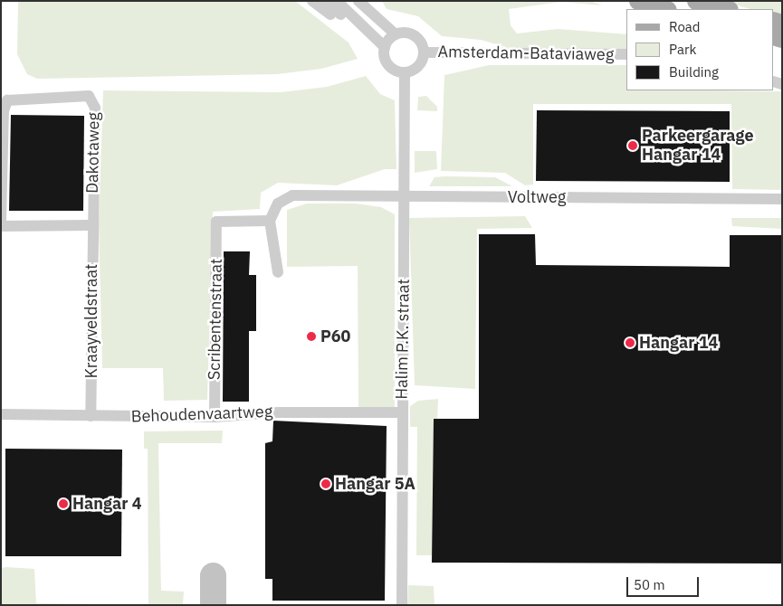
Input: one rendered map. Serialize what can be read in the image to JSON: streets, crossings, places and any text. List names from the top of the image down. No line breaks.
{"streets":{"street":["Amsterdam-Bataviaweg","Dakotaweg","Voltweg","Scribentenstraat","Kraayveldstraat","Halim P.K. straat","Behoudenvaartweg"]},"crossings":[["Amsterdam-Bataviaweg","Halim P.K. straat"],["Dakotaweg","Kraayveldstraat"],["Voltweg","Scribentenstraat"],["Voltweg","Halim P.K. straat"],["Scribentenstraat","Behoudenvaartweg"],["Kraayveldstraat","Behoudenvaartweg"],["Halim P.K. straat","Behoudenvaartweg"]],"places":["Parkeergarage Hangar 14","P60","Hangar 14","Hangar 5A","Hangar 4"],"legend":["Road","Park","Building"],"scale_bar":"50 m"}
